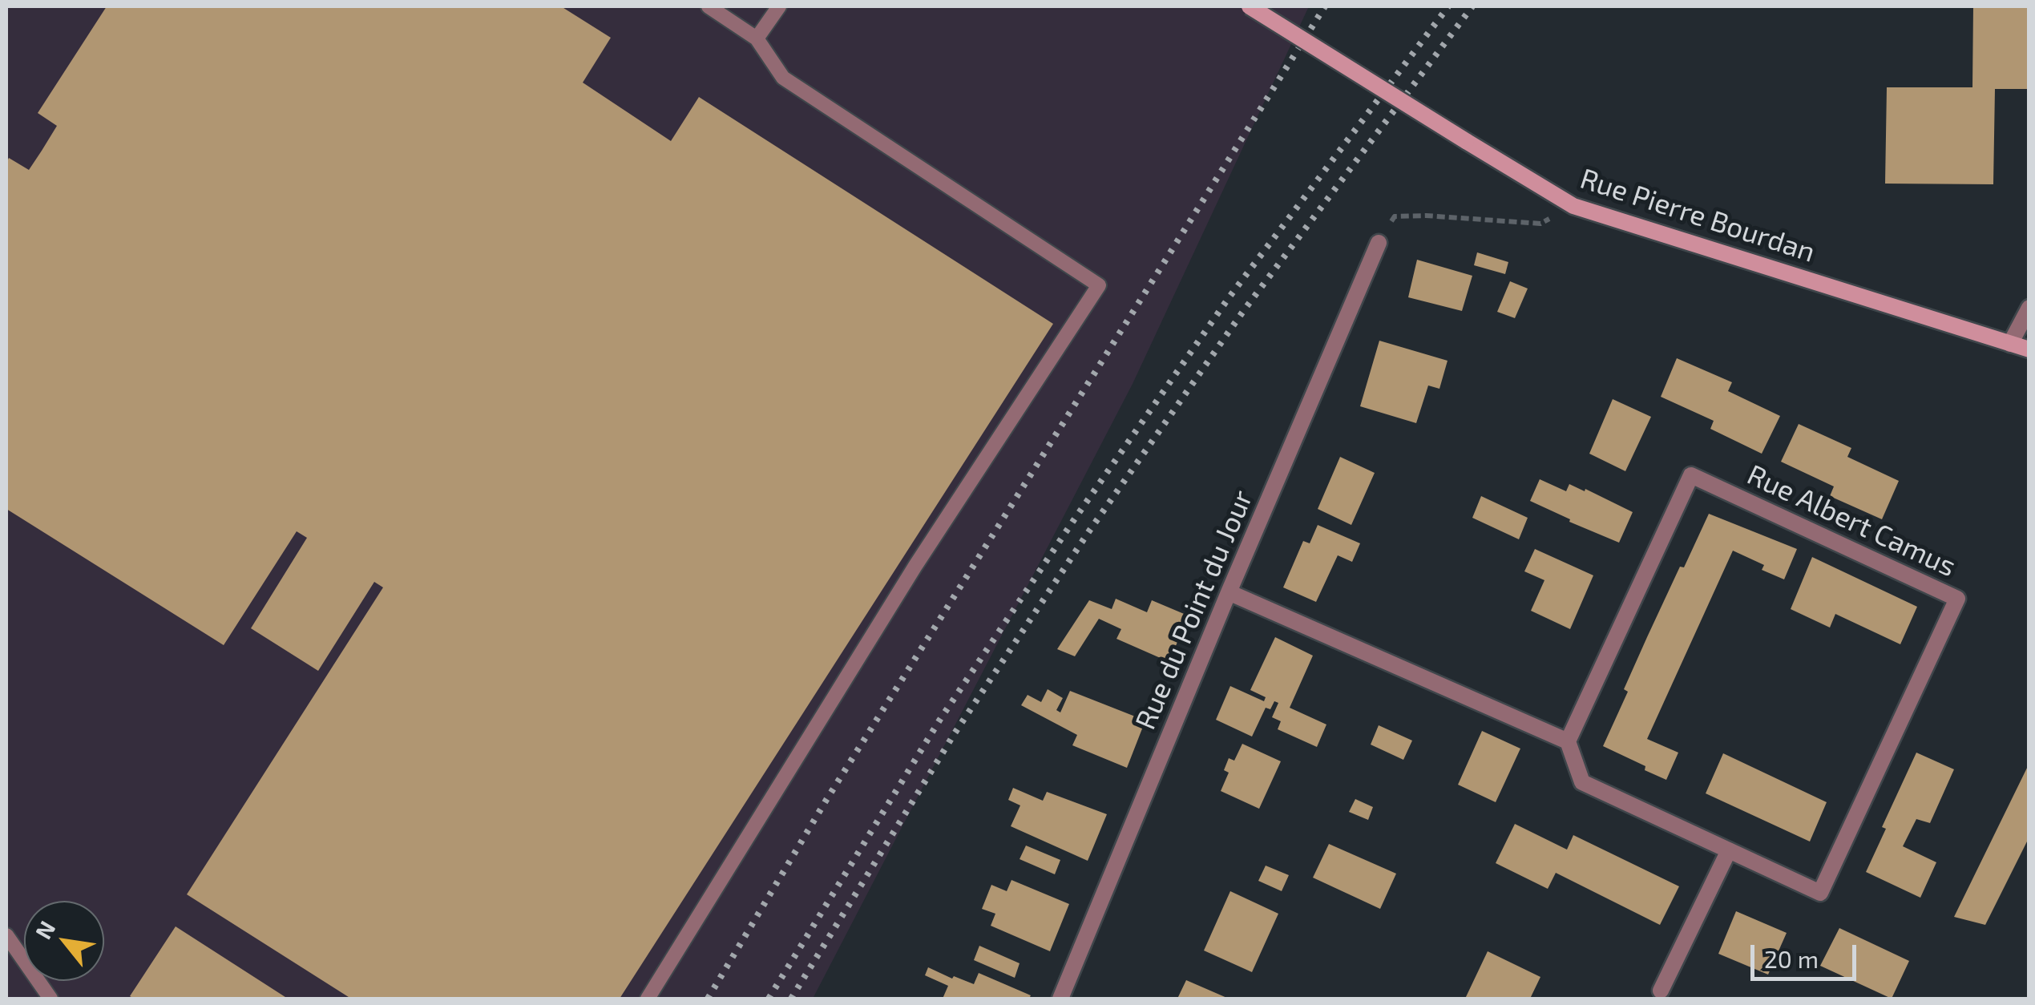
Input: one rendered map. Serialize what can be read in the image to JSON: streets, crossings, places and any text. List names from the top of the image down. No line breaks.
{"streets":{"street":["Rue Pierre Bourdan","Rue Albert Camus","Rue du Point du Jour"]},"scale_bar":"20 m","north":"top left"}
